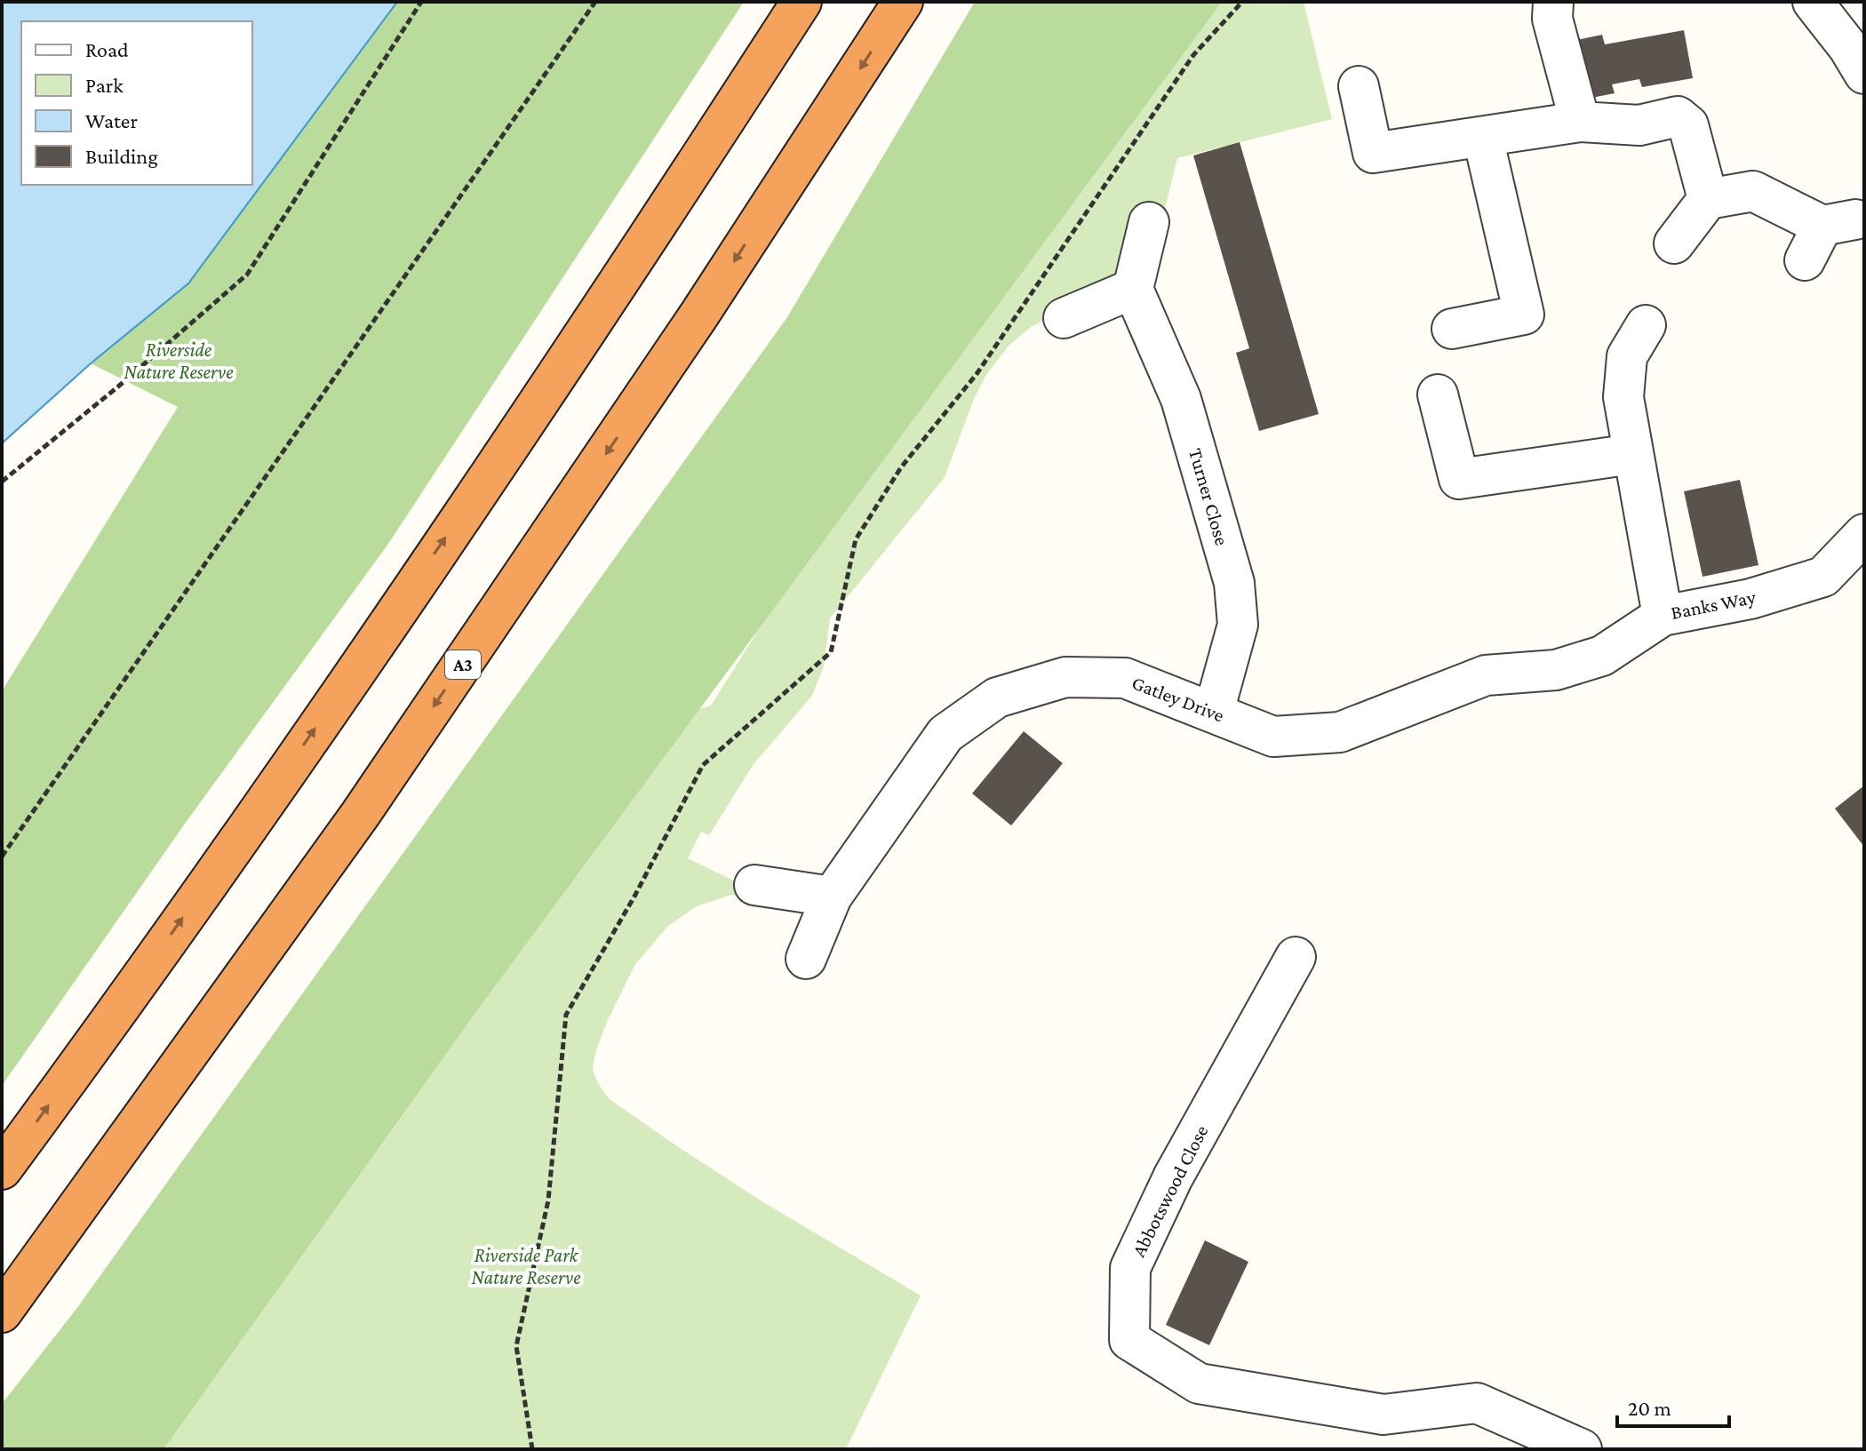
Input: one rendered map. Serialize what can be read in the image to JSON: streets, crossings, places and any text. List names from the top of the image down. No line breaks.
{"streets":{"highway":["A3"],"street":["Turner Close","Banks Way","Gatley Drive","Abbotswood Close"]},"crossings":[["Turner Close","Gatley Drive"],["Banks Way","Gatley Drive"]],"parks":["Riverside Nature Reserve","Riverside Park Nature Reserve"],"legend":["Road","Park","Water","Building"],"scale_bar":"20 m"}
